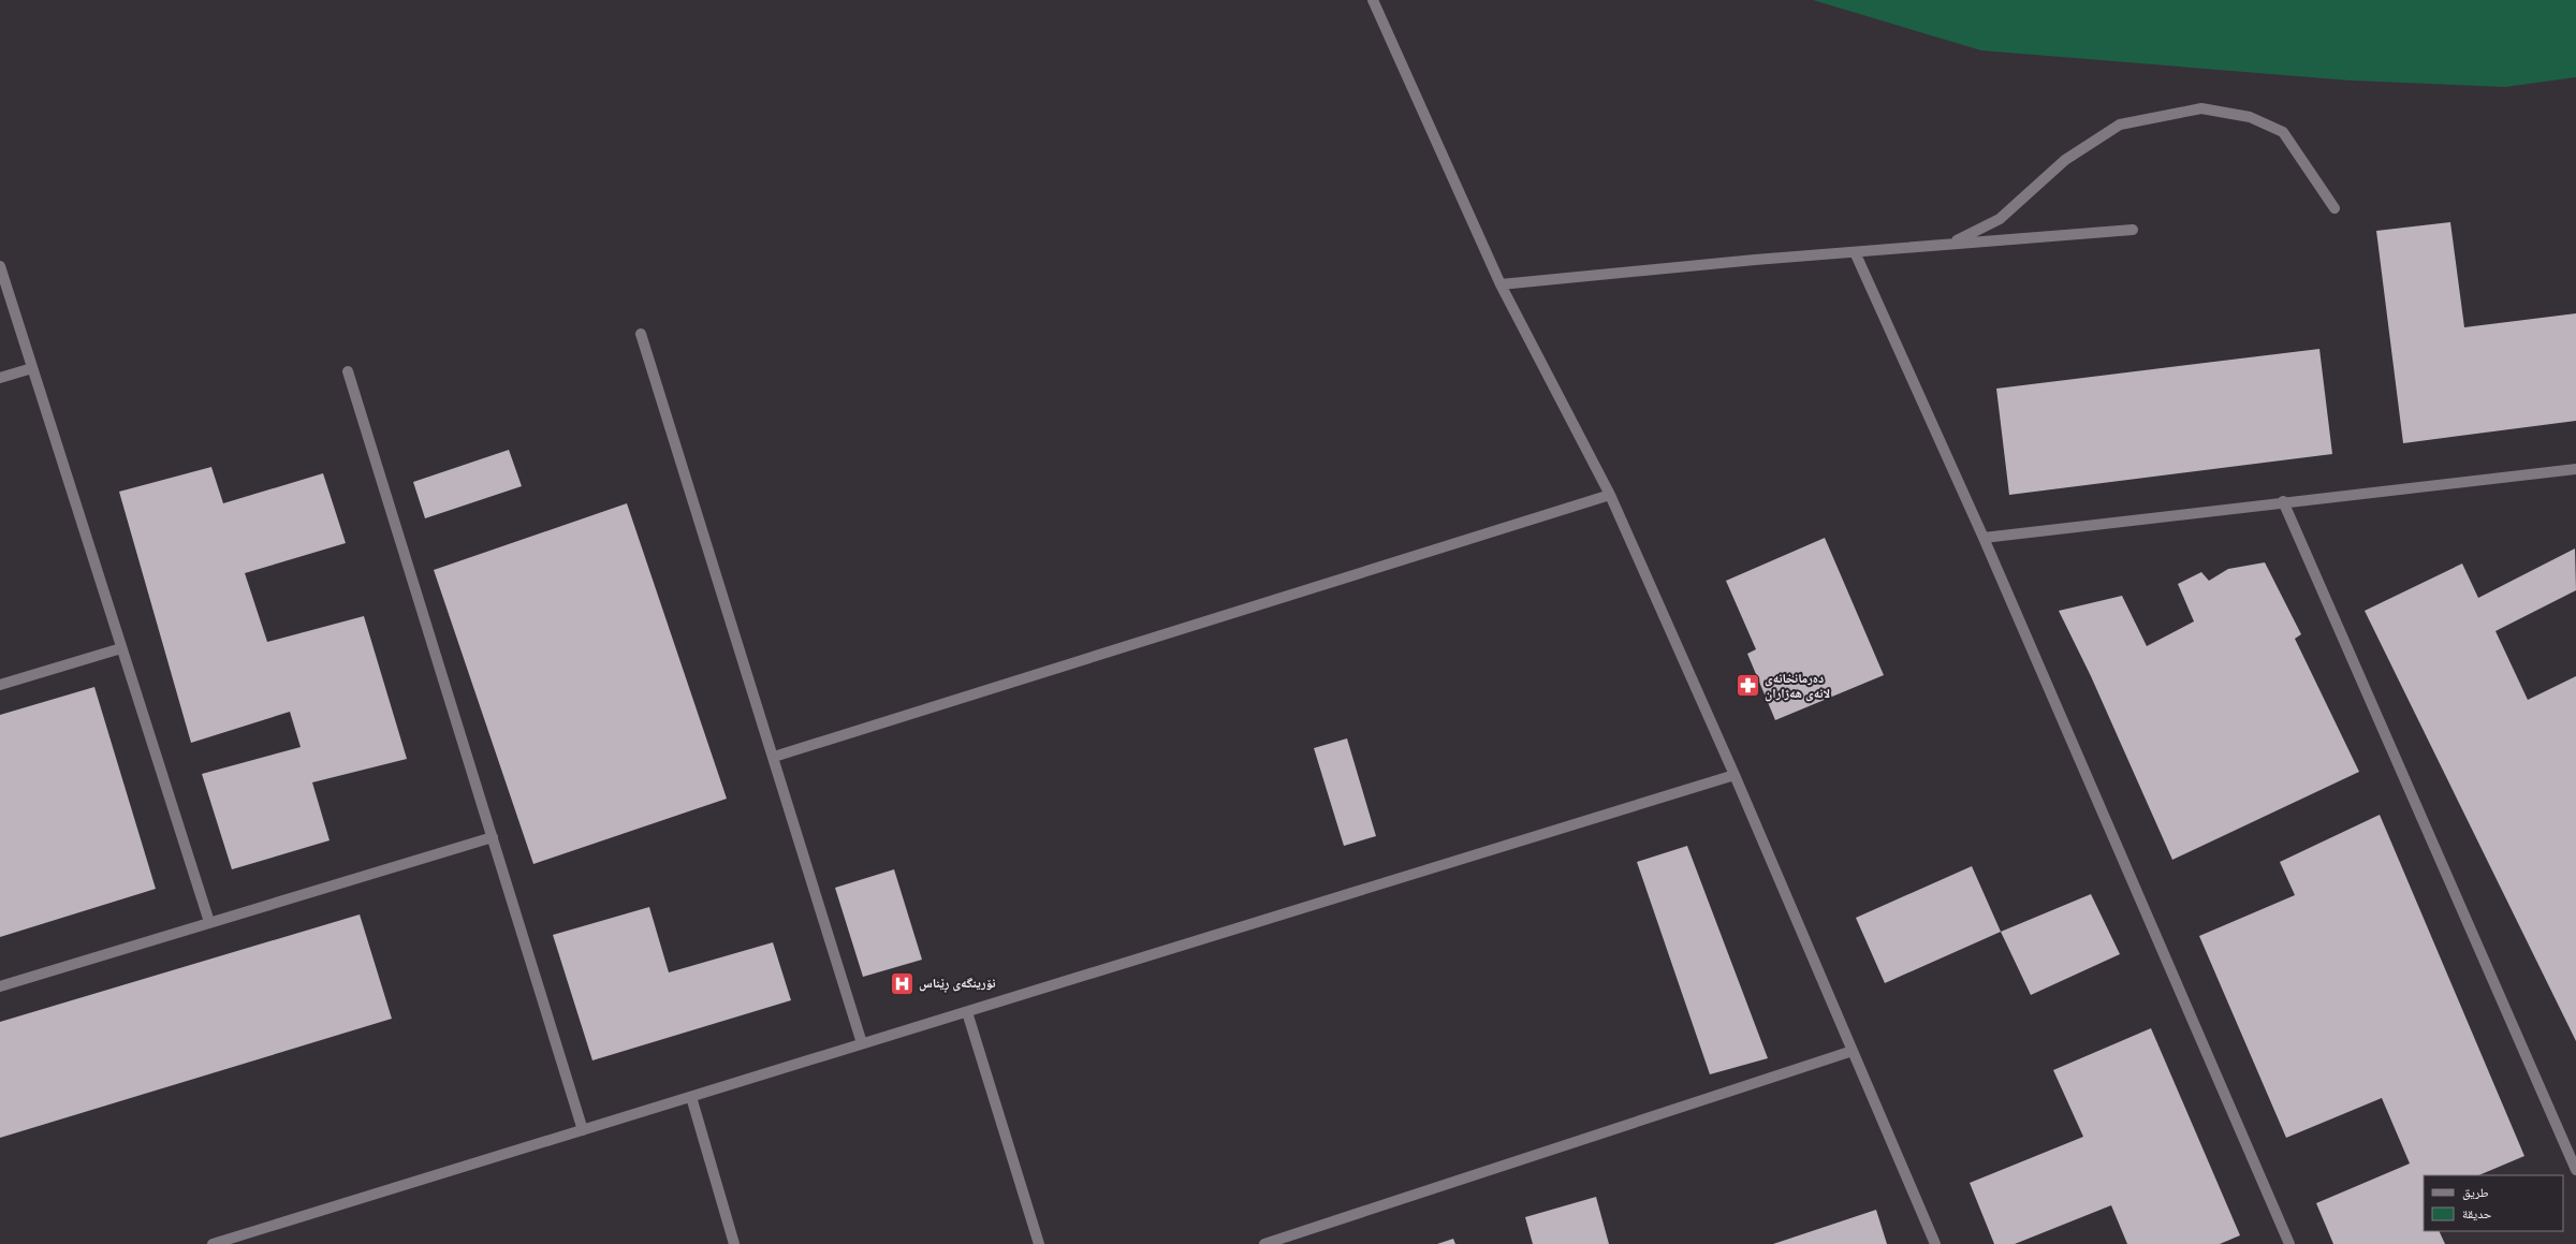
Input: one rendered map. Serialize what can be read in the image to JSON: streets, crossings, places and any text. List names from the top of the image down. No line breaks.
{"places":{"pharmacy":["دەرمانخانەی لانەی هەژاران"],"hospital":["نۆرینگەی ڕێناس"]},"legend":["طريق","حديقة"]}
